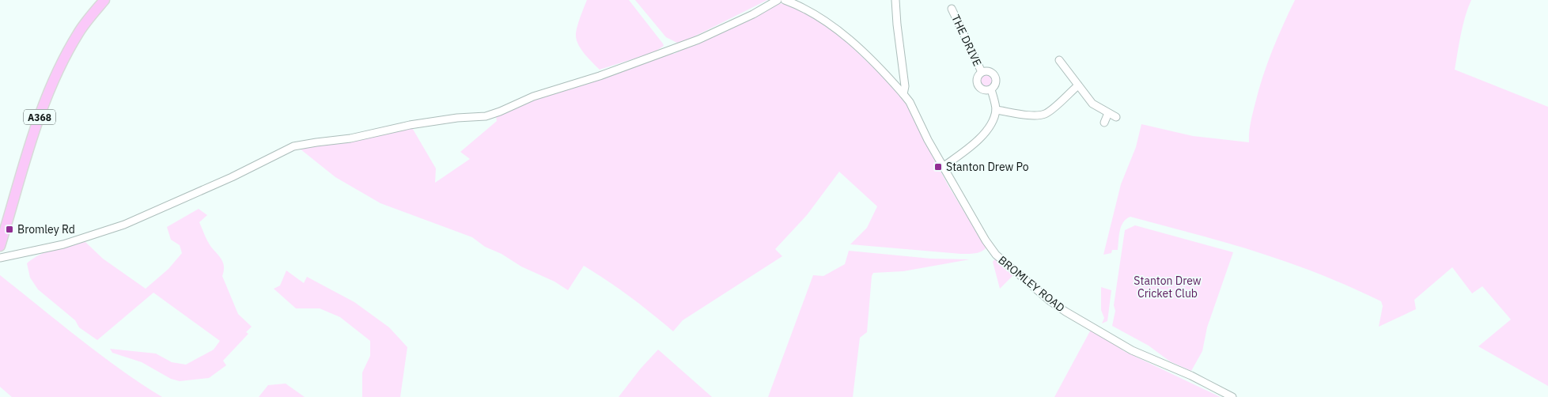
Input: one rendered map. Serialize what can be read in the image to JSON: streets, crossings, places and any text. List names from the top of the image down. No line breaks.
{"streets":{"main road":["A368"],"street":["THE DRIVE","BROMLEY ROAD"]},"parks":["Stanton Drew Cricket Club"],"places":{"transit":["Stanton Drew Po","Bromley Rd"]}}
